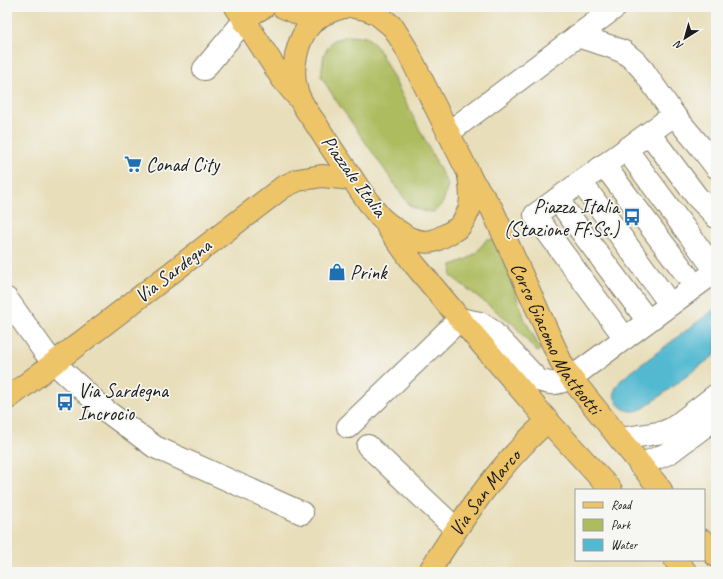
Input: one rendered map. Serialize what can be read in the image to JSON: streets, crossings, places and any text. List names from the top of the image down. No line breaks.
{"streets":{"main road":["Piazzale Italia","Via Sardegna","Corso Giacomo Matteotti","Via San Marco"]},"crossings":[["Piazzale Italia","Via Sardegna"],["Piazzale Italia","Corso Giacomo Matteotti"]],"places":{"supermarket":["Conad City"],"bus stop":["Piazza Italia (Stazione Ff.Ss.)","Via Sardegna Incrocio"],"shop":["Prink"]},"legend":["Road","Park","Water"],"north":"bottom left"}
